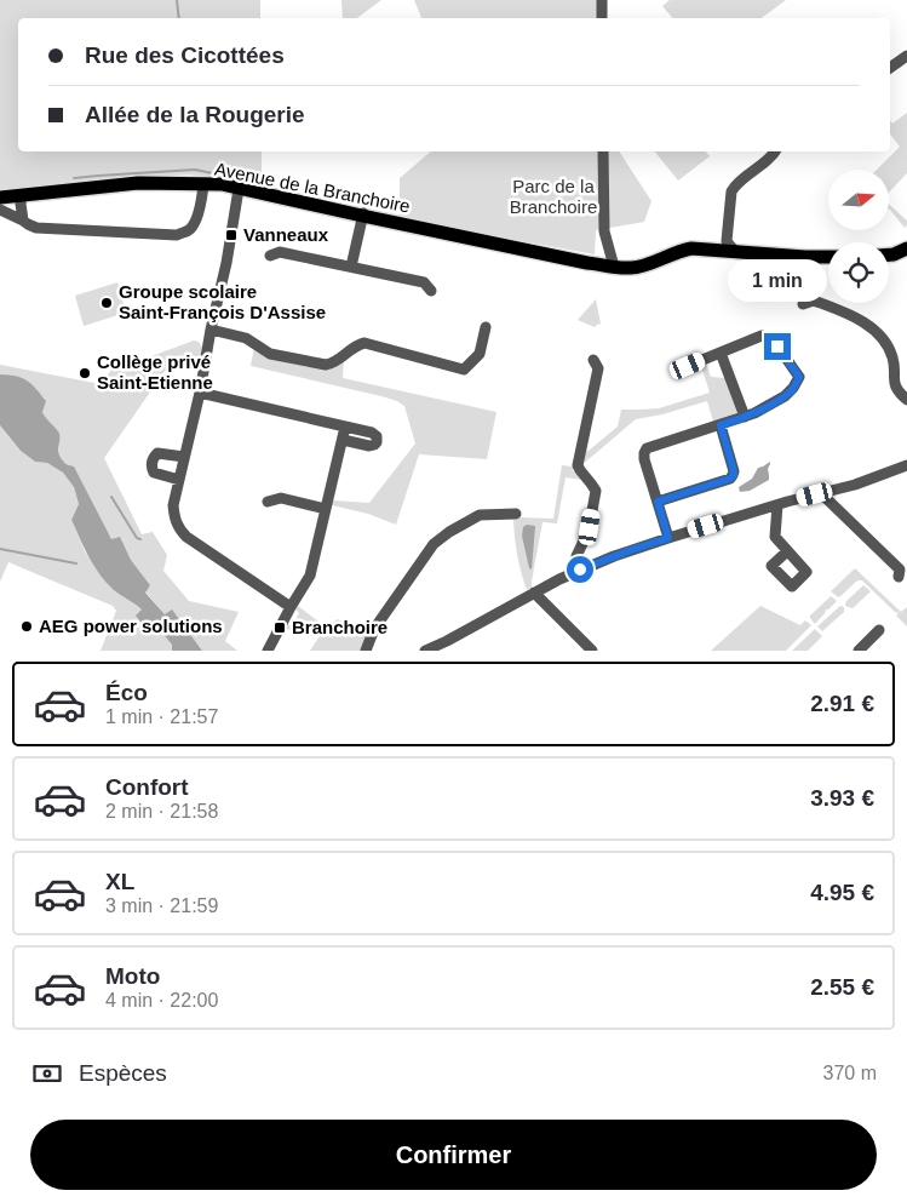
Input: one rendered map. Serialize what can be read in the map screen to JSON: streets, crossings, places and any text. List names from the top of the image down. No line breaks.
{"streets":{"main road":["Avenue de la Branchoire"]},"parks":["Parc de la Branchoire"],"places":{"transit":["Vanneaux","Branchoire"],"other":["Groupe scolaire Saint-François D'Assise","Collège privé Saint-Etienne","AEG power solutions"]},"north":"right","page":{"banner":["Rue des Cicottées","Allée de la Rougerie"],"bubble":"1 min","list":[{"name":"Éco","note":"1 min · 21:57","value":"2.91 €"},{"name":"Confort","note":"2 min · 21:58","value":"3.93 €"},{"name":"XL","note":"3 min · 21:59","value":"4.95 €"},{"name":"Moto","note":"4 min · 22:00","value":"2.55 €"}],"pay":["Espèces","370 m"],"buttons":"Confirmer"}}
